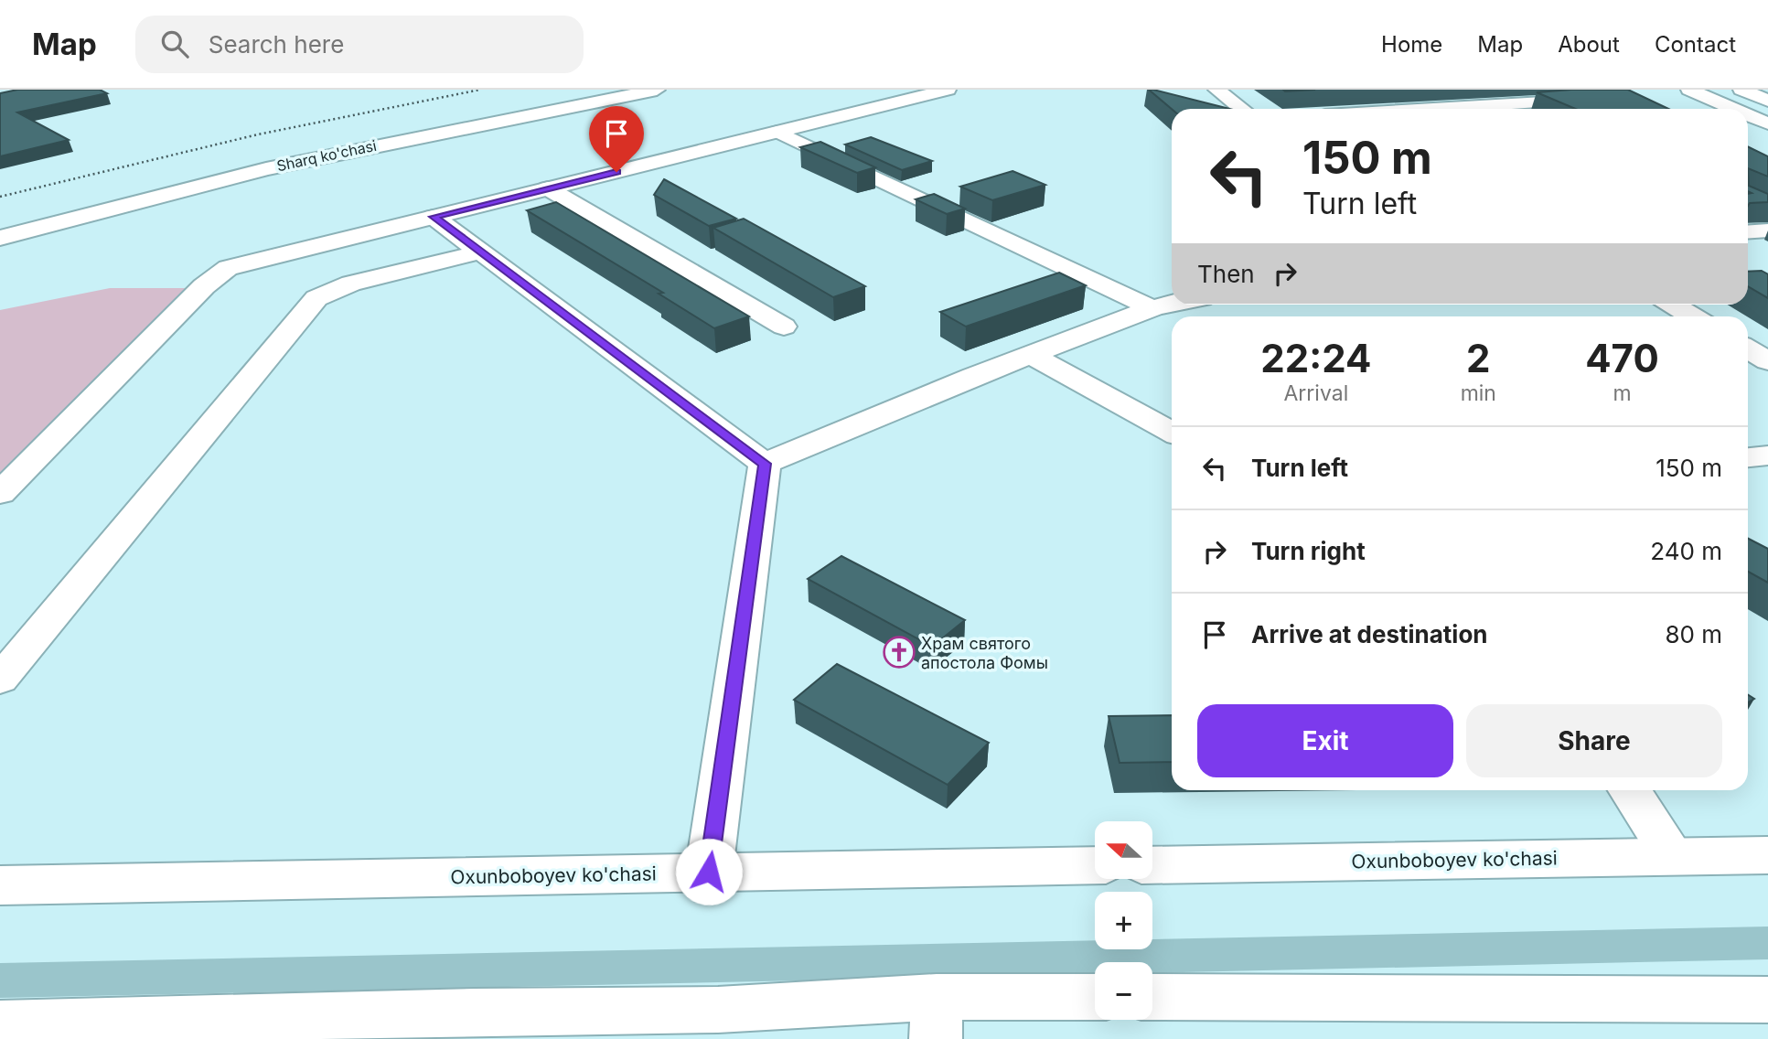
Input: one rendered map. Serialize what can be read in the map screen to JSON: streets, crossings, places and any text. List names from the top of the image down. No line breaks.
{"streets":{"street":["Sharq ko'chasi","Oxunboboyev ko'chasi"]},"places":{"church":["Храм святого апостола Фомы"]},"north":"left","page":{"header":"Map","search":"Search here","nav":["Home","Map","About","Contact"],"turn":["150 m","Turn left"],"then":"Then","eta":["22:24","Arrival","2","min","470","m"],"list":[{"name":"Turn left","value":"150 m"},{"name":"Turn right","value":"240 m"},{"name":"Arrive at destination","value":"80 m"}],"buttons":["Exit","Share"],"map_buttons":["+","−"]}}
